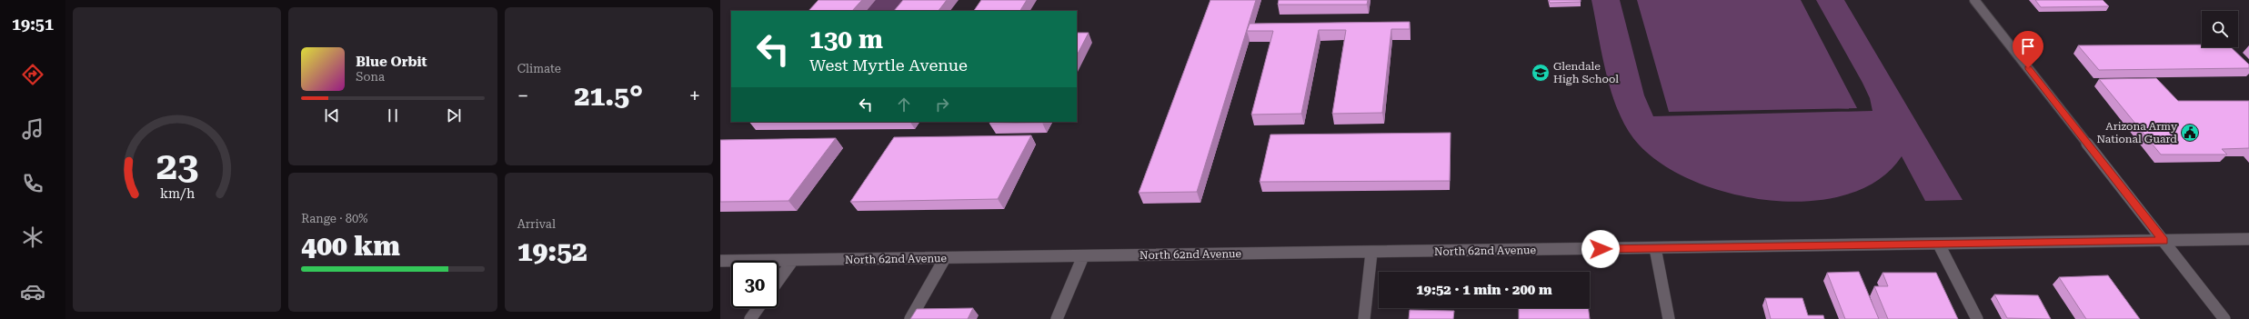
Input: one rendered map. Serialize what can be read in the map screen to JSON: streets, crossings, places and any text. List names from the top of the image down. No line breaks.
{"streets":{"street":["North 62nd Avenue"]},"places":{"school or university":["Glendale High School"],"public building":["Arizona Army National Guard"]},"page":{"tabs":"19:51","tile":["Climate",["Range · 80%","400 km"],["Arrival","19:52"]],"turn":["130 m","West Myrtle Avenue"],"song":["Blue Orbit","Sona"],"heat":["−","21.5°","+"],"limit":"30","trip":"19:52 · 1 min · 200 m","gauge":["23","km/h"]}}
